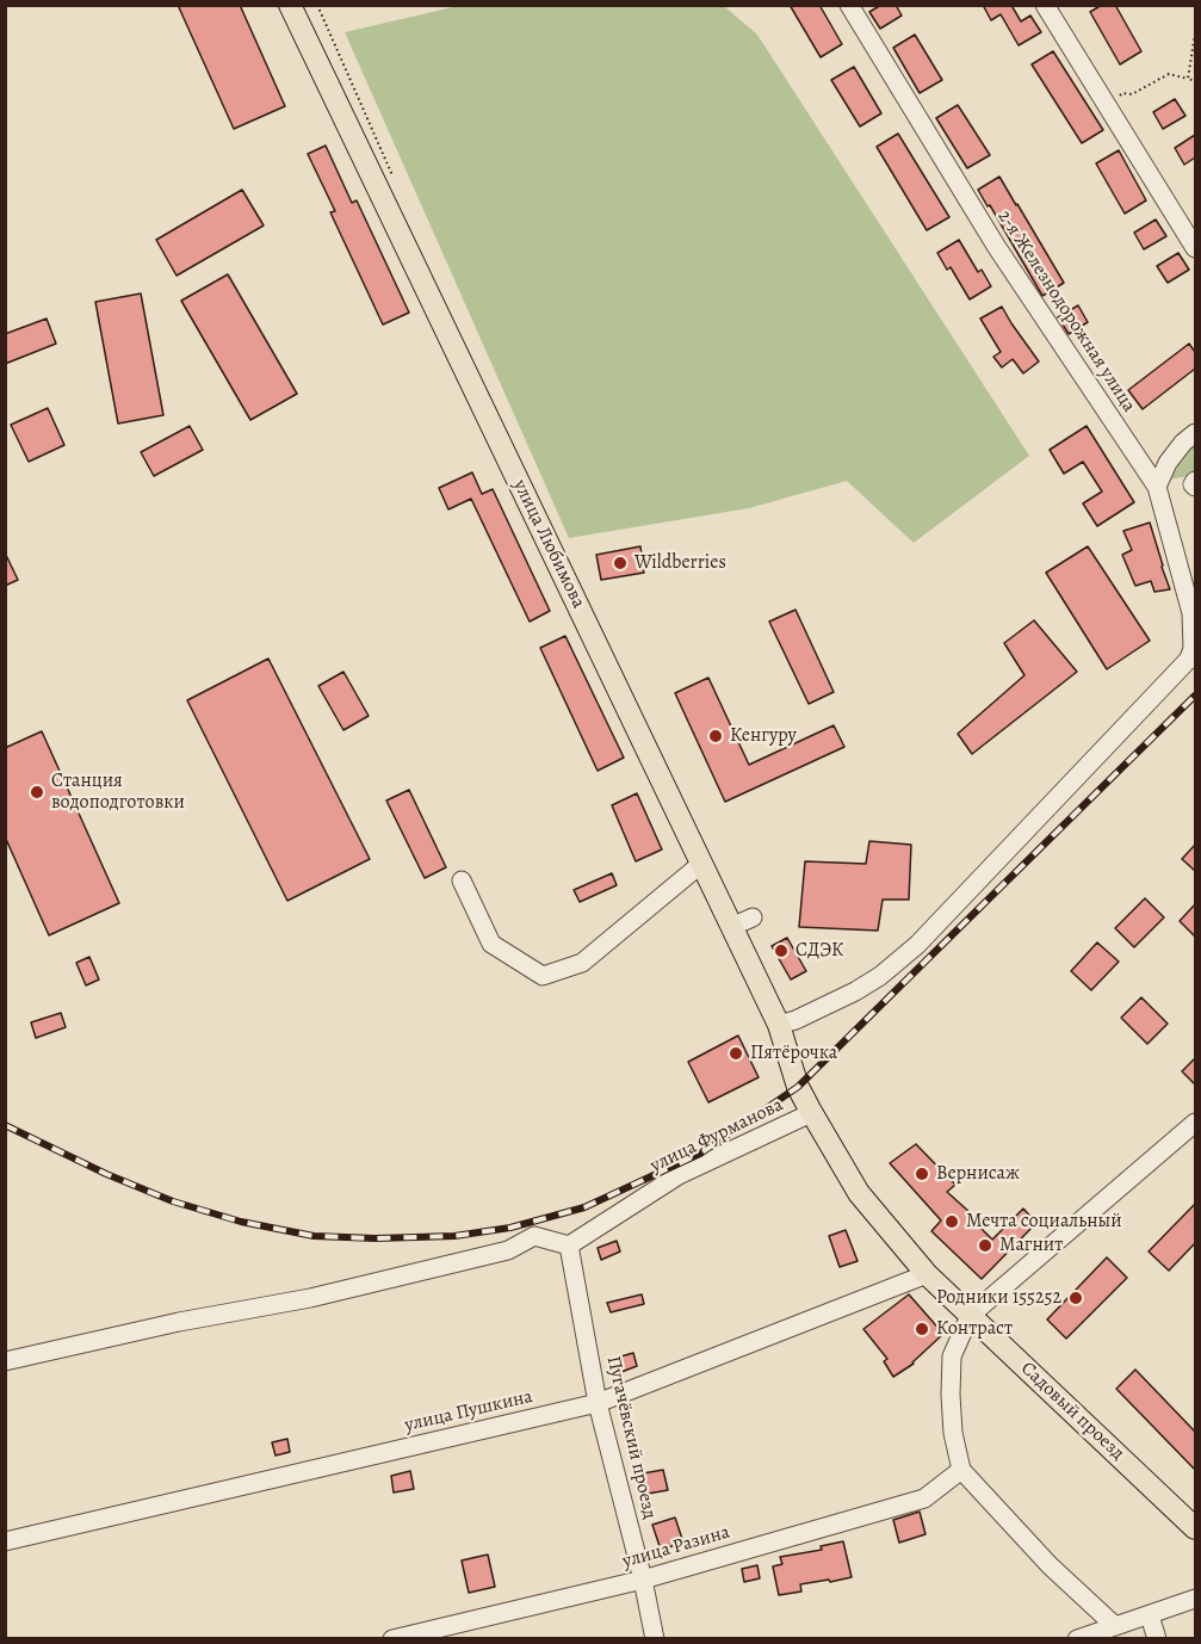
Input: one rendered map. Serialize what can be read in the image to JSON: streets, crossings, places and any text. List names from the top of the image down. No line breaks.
{"streets":{"main road":["улица Любимова","Садовый проезд"],"street":["2-я Железнодорожная улица","улица Фурманова","улица Пушкина","Пугачёвский проезд","улица Разина"]},"crossings":[["улица Любимова","Садовый проезд"],["улица Фурманова","Садовый проезд"],["улица Фурманова","Пугачёвский проезд"],["улица Пушкина","Садовый проезд"],["улица Пушкина","Пугачёвский проезд"],["Пугачёвский проезд","улица Разина"]],"places":["Wildberries","Кенгуру","Станция водоподготовки","СДЭК","Пятёрочка","Вернисаж","Мечта социальный","Магнит","Родники 155252","Контраст"]}
